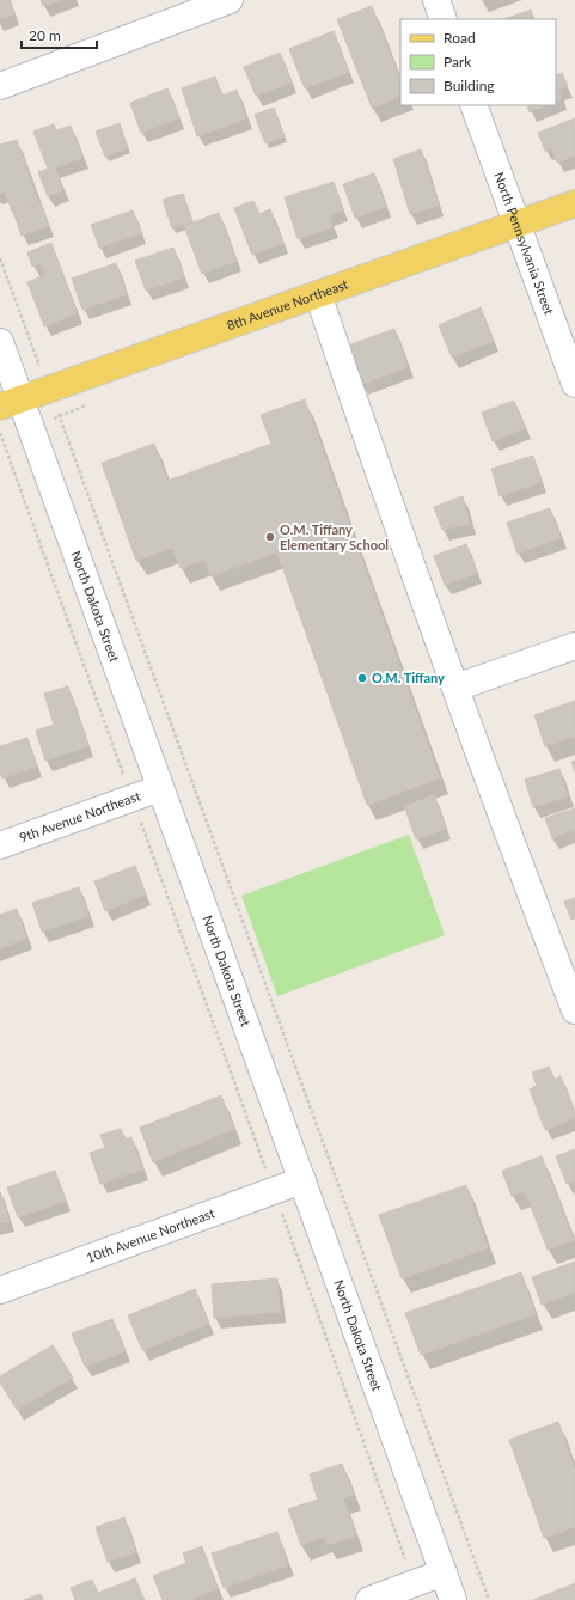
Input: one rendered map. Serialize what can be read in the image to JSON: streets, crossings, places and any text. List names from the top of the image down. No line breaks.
{"streets":{"main road":["8th Avenue Northeast"],"street":["North Pennsylvania Street","North Dakota Street","9th Avenue Northeast","10th Avenue Northeast"]},"crossings":[["North Pennsylvania Street","8th Avenue Northeast"],["8th Avenue Northeast","North Dakota Street"],["North Dakota Street","9th Avenue Northeast"],["North Dakota Street","10th Avenue Northeast"]],"places":["O.M. Tiffany Elementary School","O.M. Tiffany"],"legend":["Road","Park","Building"],"scale_bar":"20 m"}
